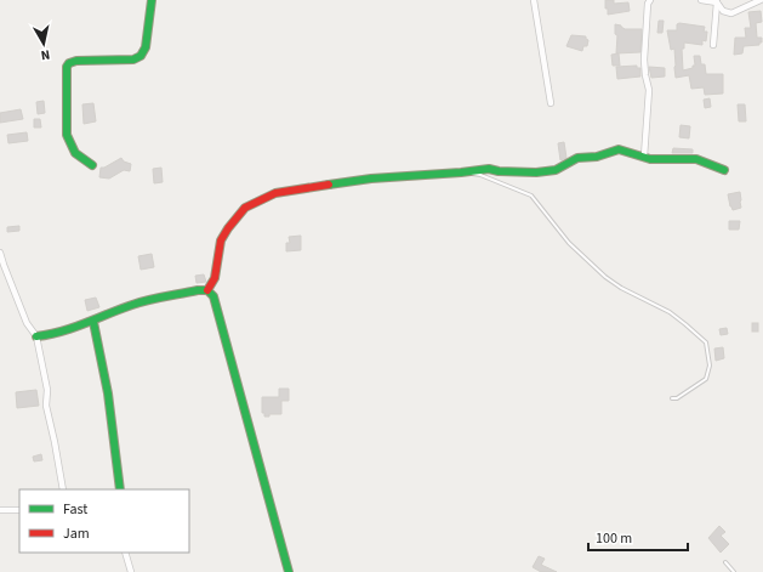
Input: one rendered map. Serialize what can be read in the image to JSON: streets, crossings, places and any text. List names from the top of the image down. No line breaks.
{"legend":["Fast","Jam"],"scale_bar":"100 m","north":"bottom"}
